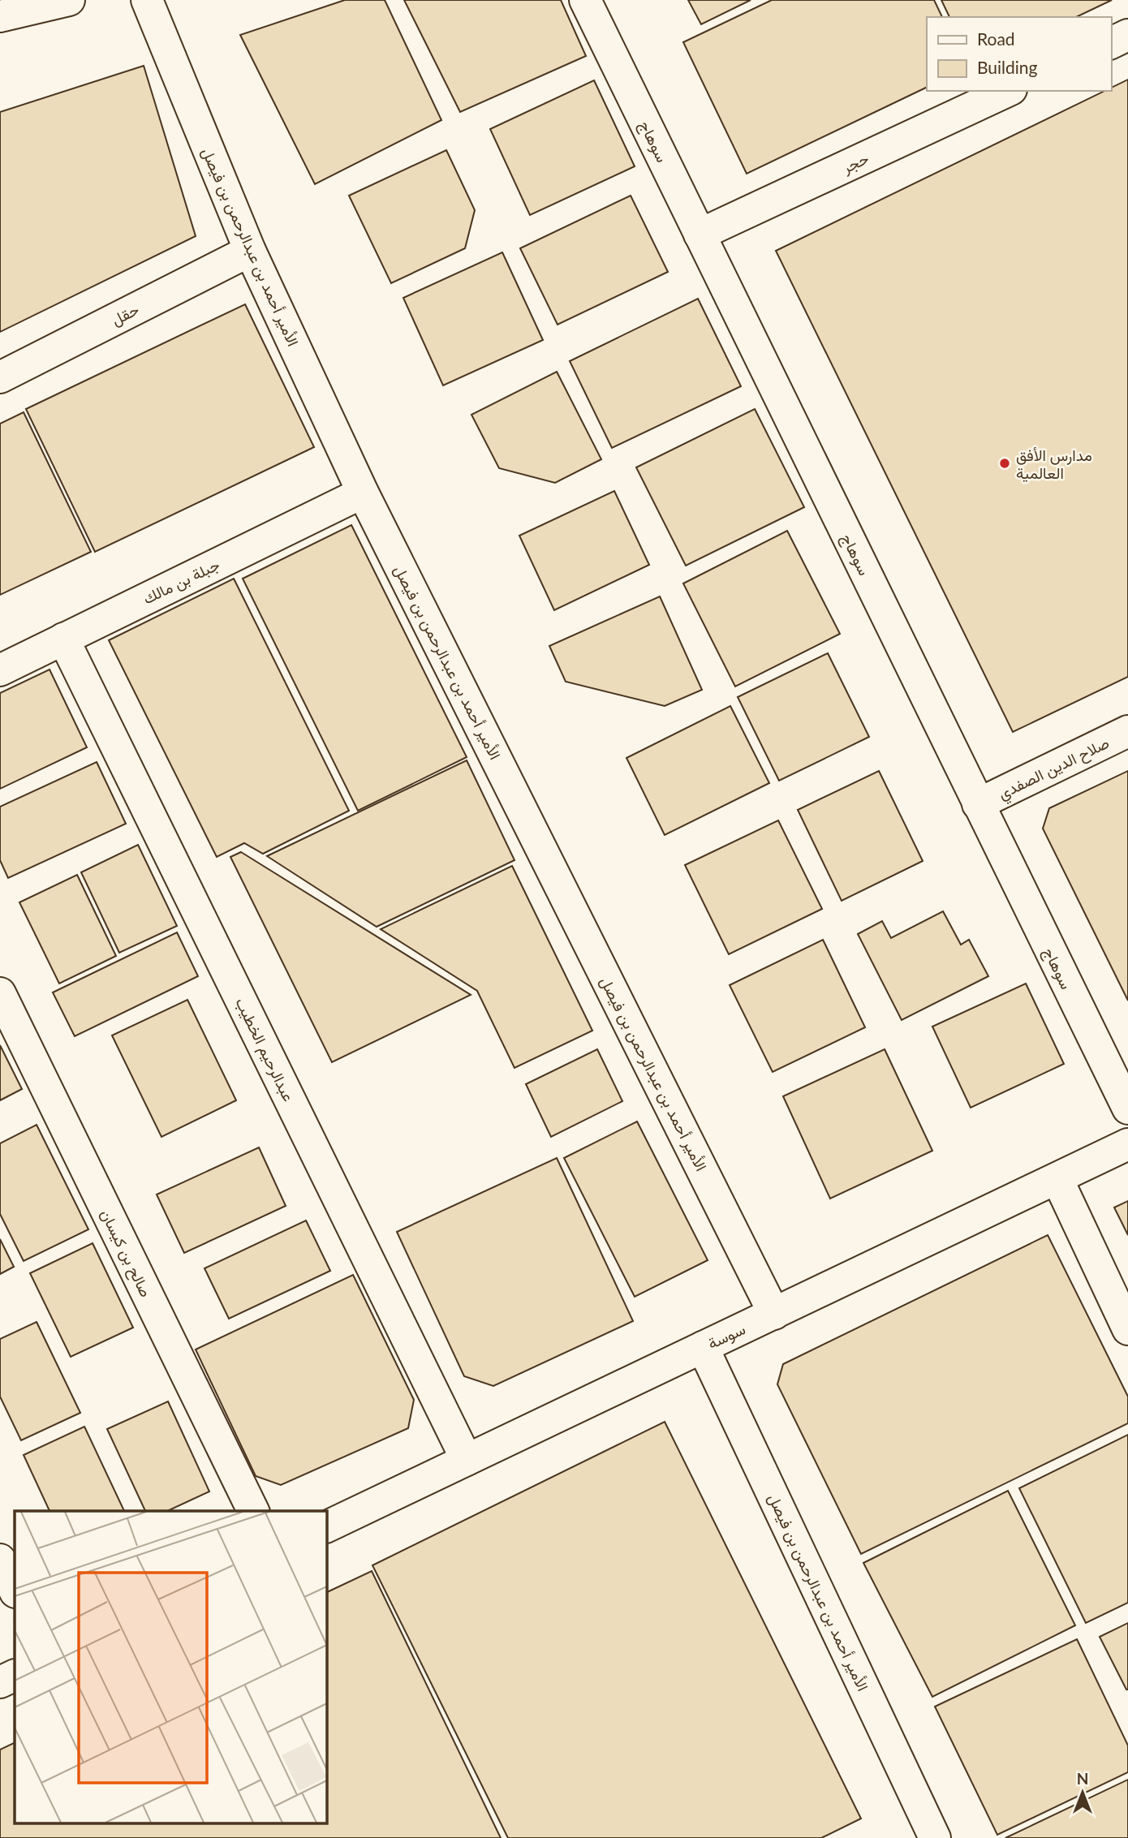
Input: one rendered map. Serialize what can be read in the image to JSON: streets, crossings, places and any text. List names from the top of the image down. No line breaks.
{"streets":{"street":["سوهاج","حجر","الأمير أحمد بن عبدالرحمن بن فيصل","حقل","جبلة بن مالك","صلاح الدين الصفدي","عبدالرحيم الخطيب","صالح بن كيسان","سوسة"]},"crossings":[["سوهاج","حجر"],["سوهاج","صلاح الدين الصفدي"],["الأمير أحمد بن عبدالرحمن بن فيصل","حقل"],["الأمير أحمد بن عبدالرحمن بن فيصل","جبلة بن مالك"],["الأمير أحمد بن عبدالرحمن بن فيصل","سوسة"],["جبلة بن مالك","عبدالرحيم الخطيب"],["عبدالرحيم الخطيب","سوسة"]],"places":["مدارس الأفق العالمية"],"legend":["Road","Building"],"north":"top"}
